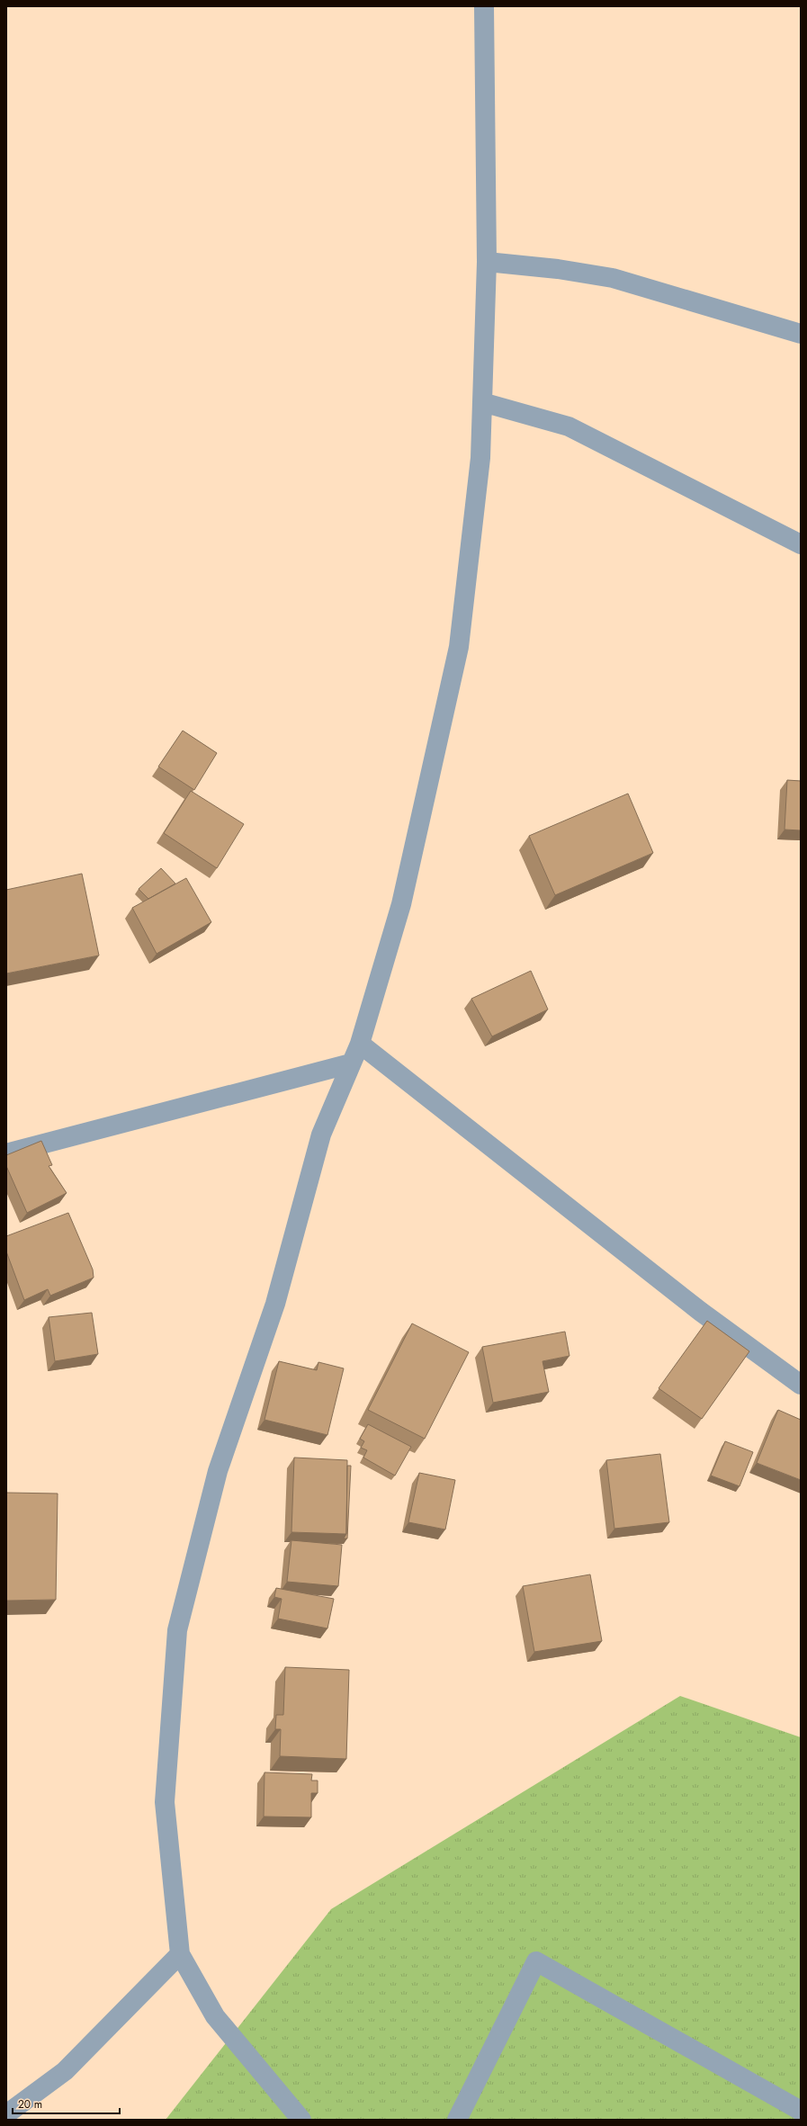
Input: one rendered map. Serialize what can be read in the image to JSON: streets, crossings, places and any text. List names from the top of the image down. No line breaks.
{"scale_bar":"20 m"}
